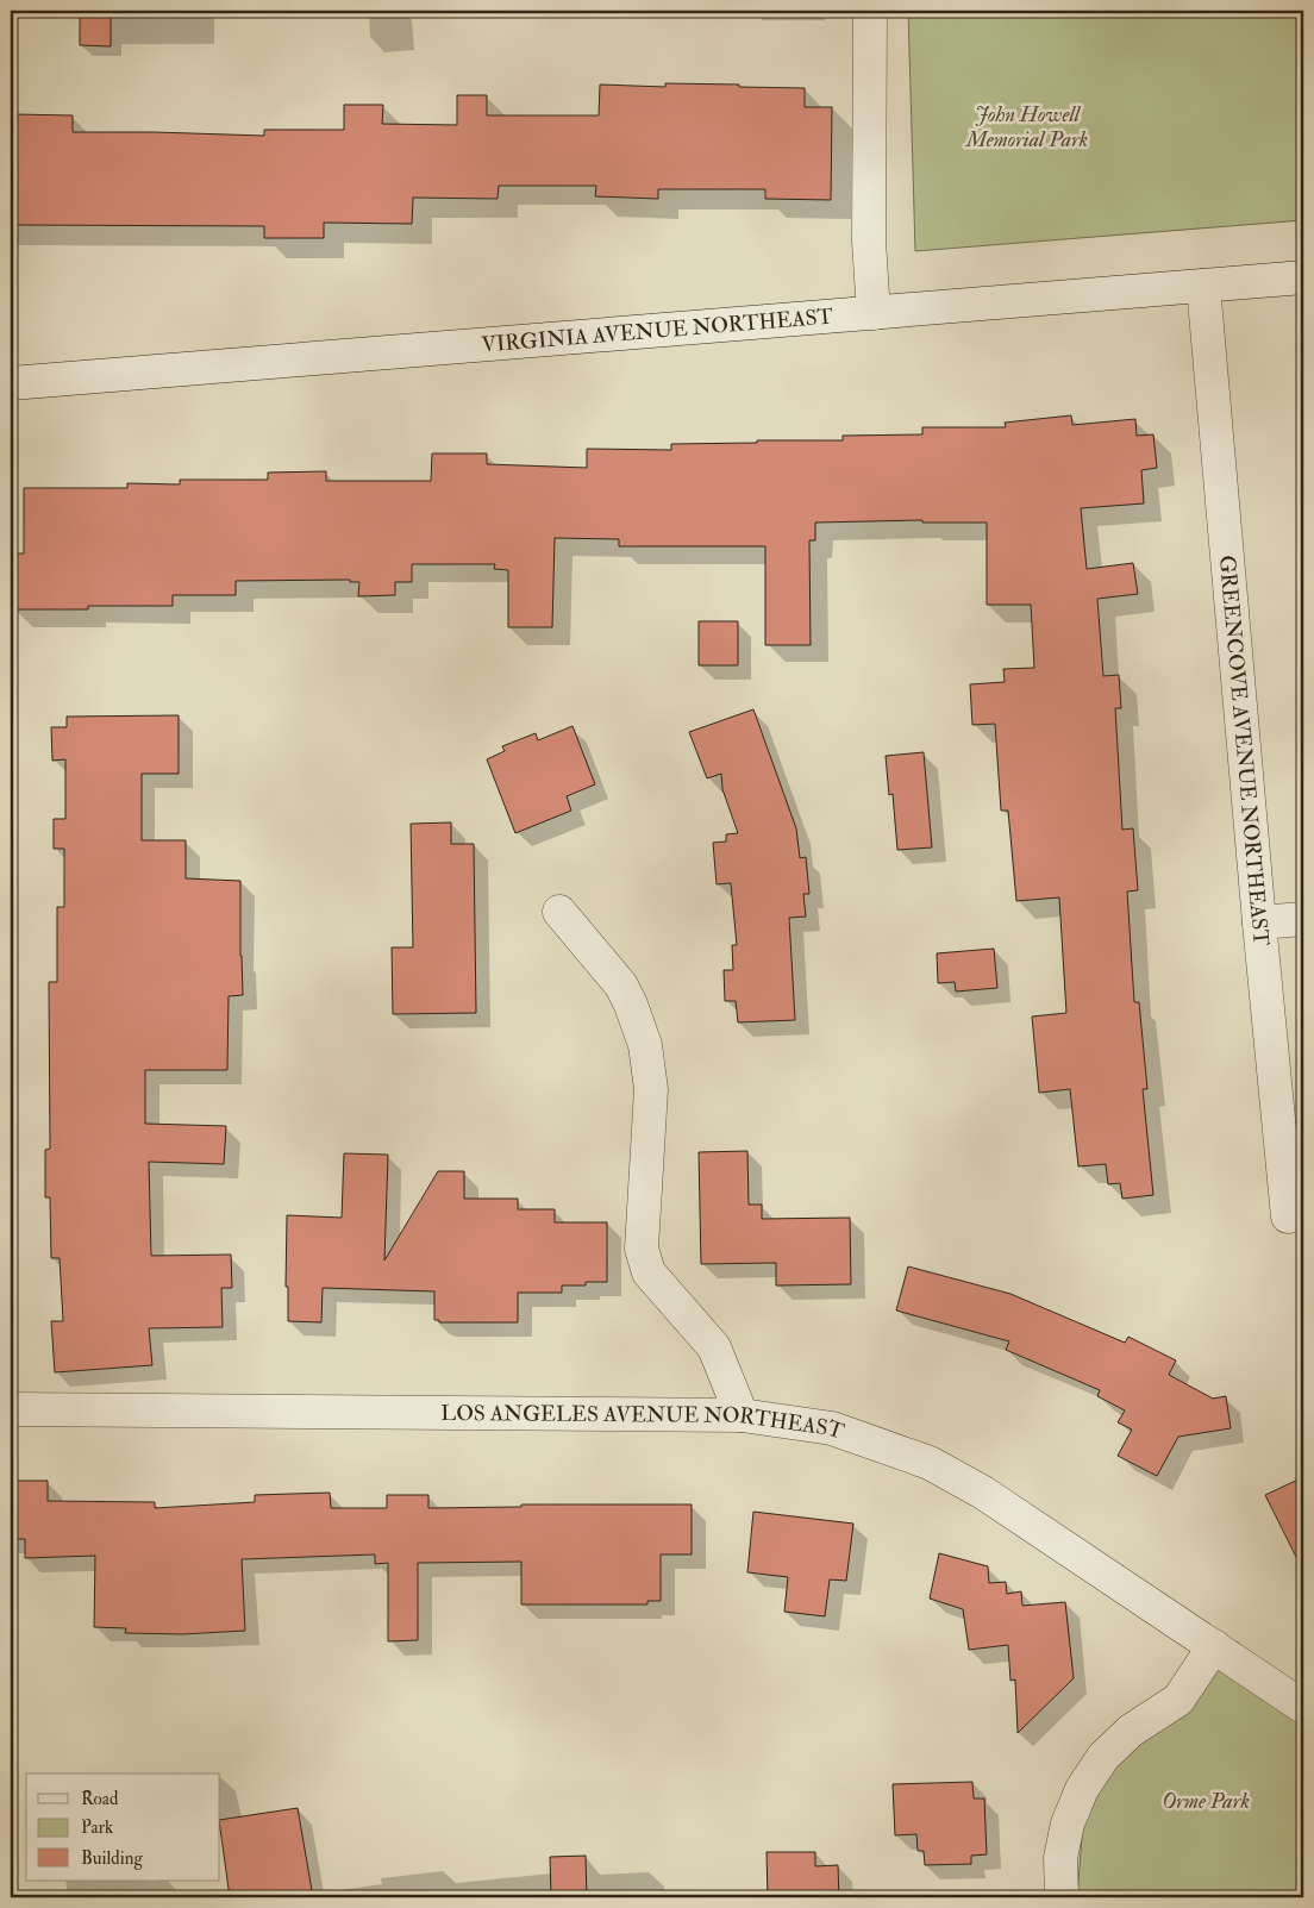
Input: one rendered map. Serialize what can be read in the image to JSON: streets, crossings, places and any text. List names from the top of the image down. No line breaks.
{"streets":{"street":["VIRGINIA AVENUE NORTHEAST","GREENCOVE AVENUE NORTHEAST","LOS ANGELES AVENUE NORTHEAST"]},"crossings":[["VIRGINIA AVENUE NORTHEAST","GREENCOVE AVENUE NORTHEAST"]],"parks":["John Howell Memorial Park","Orme Park"],"legend":["Road","Park","Building"]}
